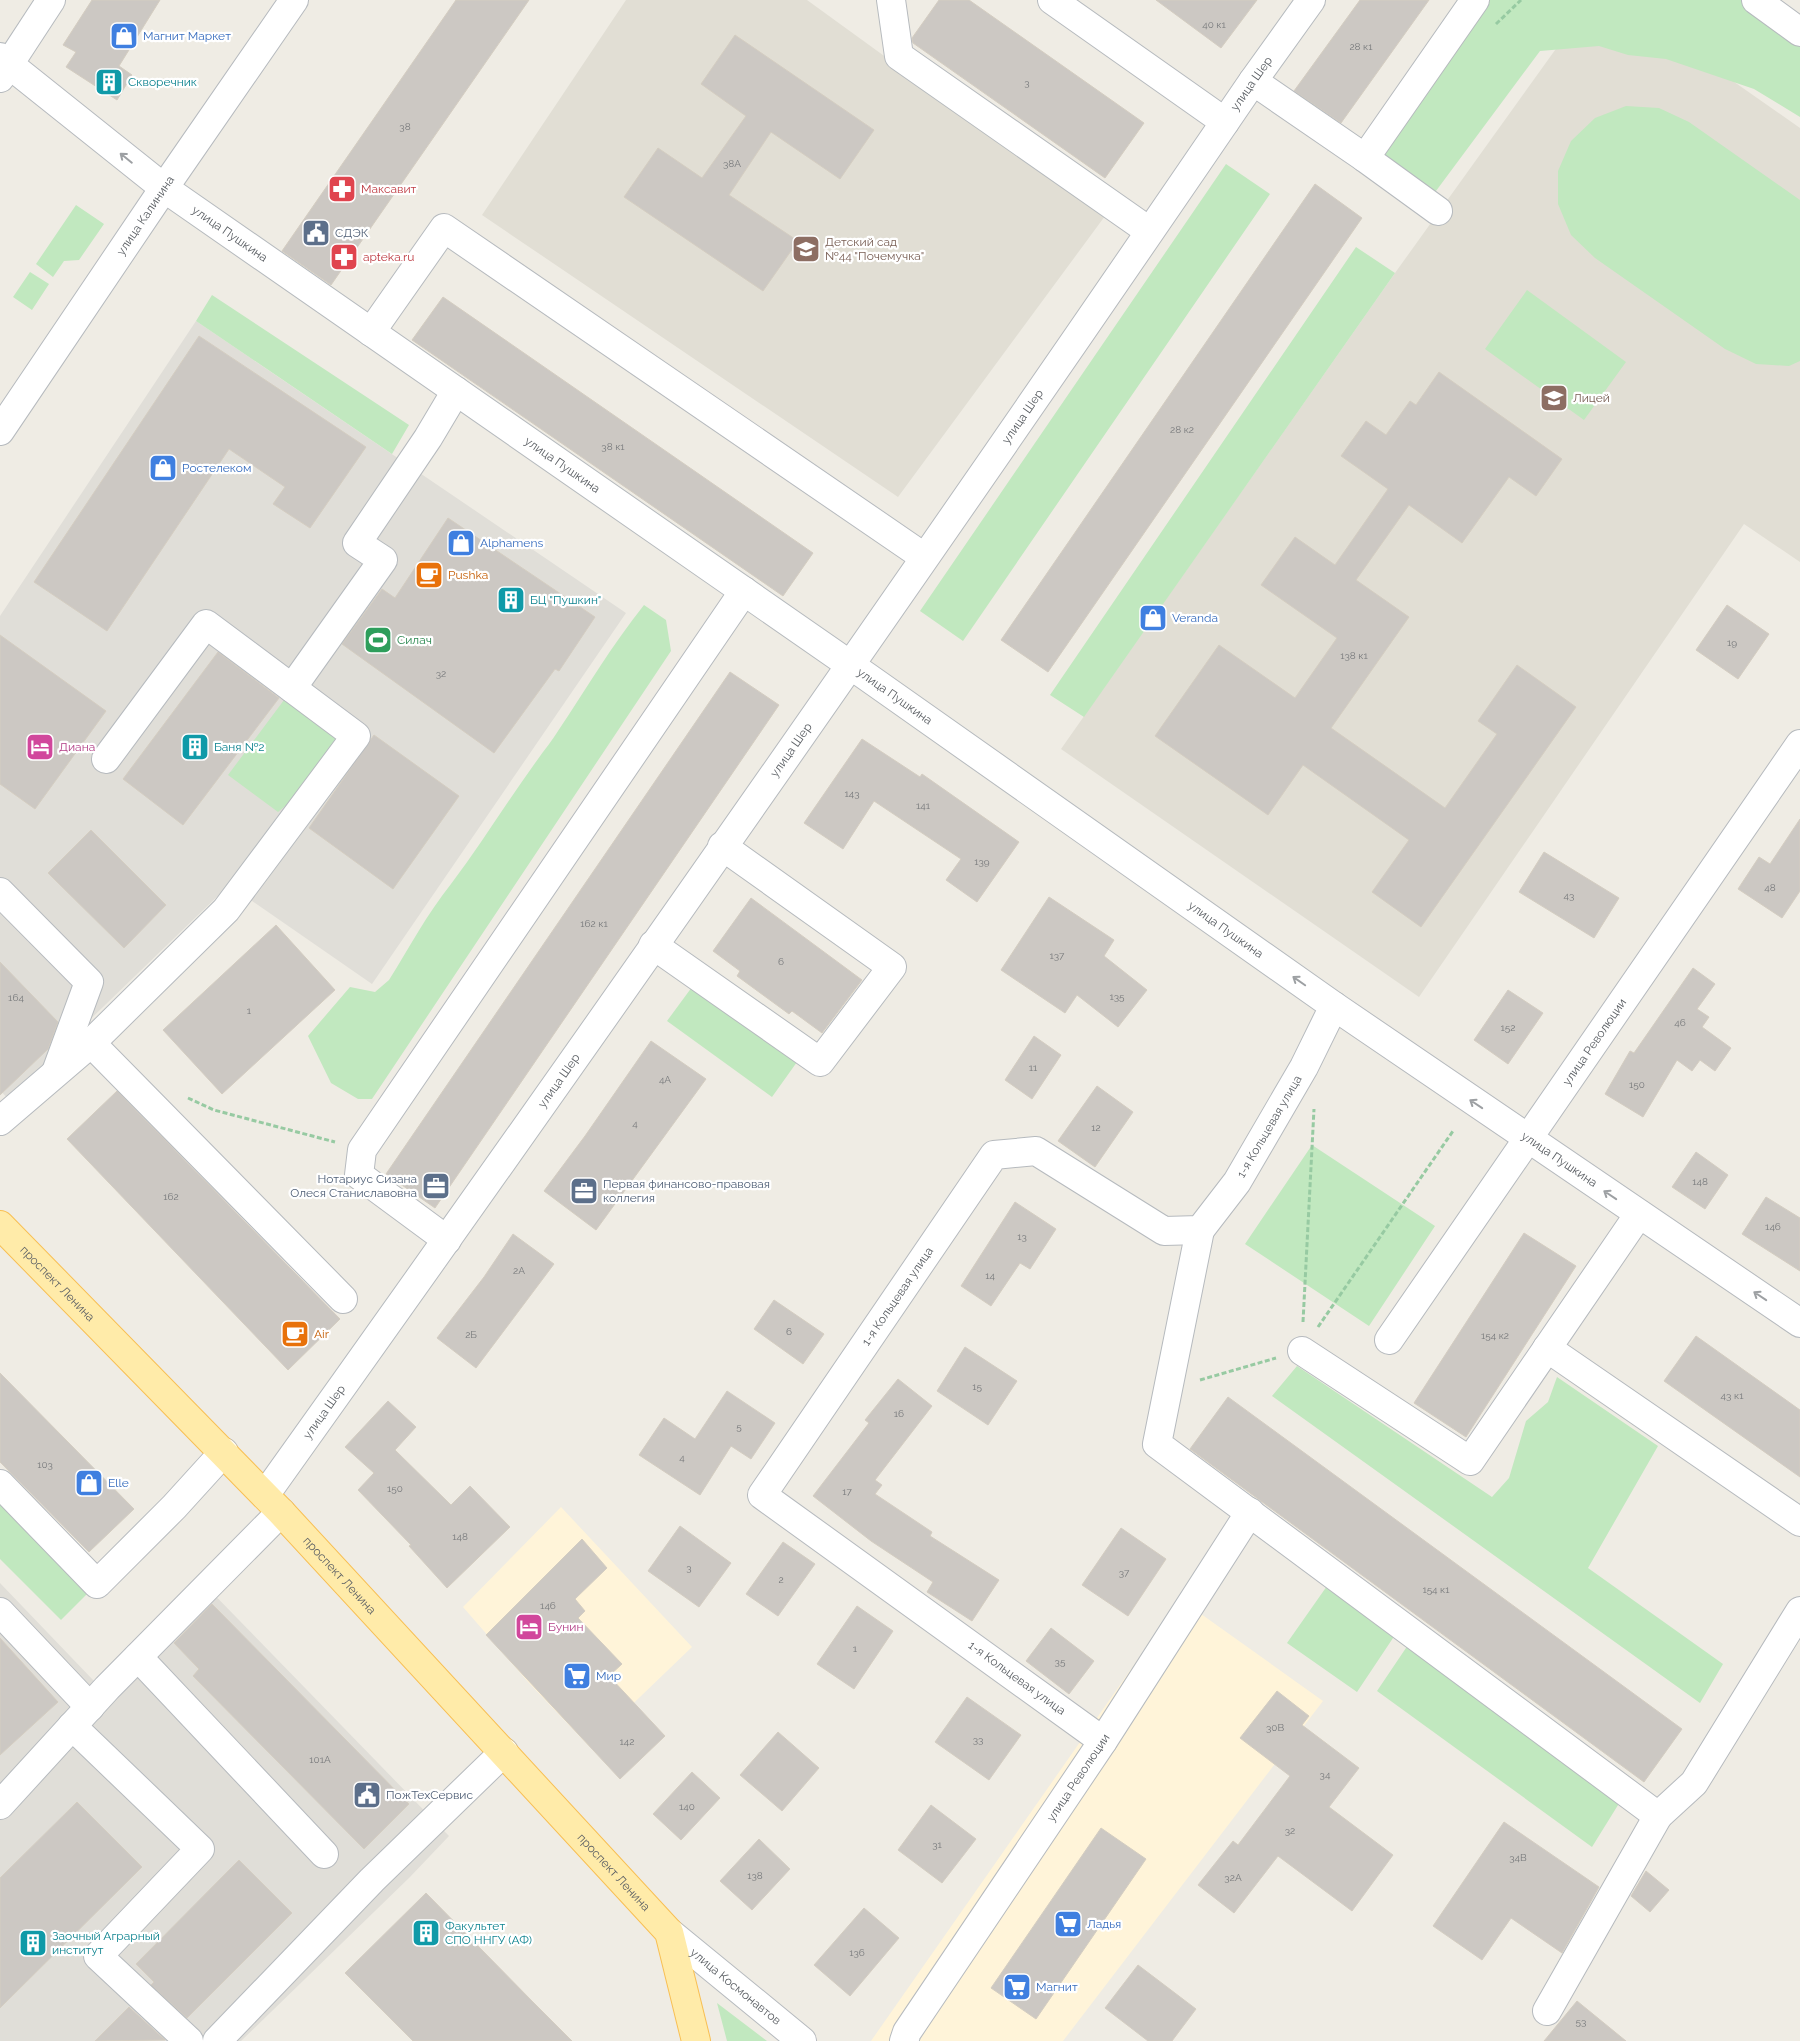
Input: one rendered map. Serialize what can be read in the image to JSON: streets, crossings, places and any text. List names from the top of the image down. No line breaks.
{"streets":{"main road":["проспект Ленина"],"street":["улица Шер","улица Калинина","улица Пушкина","улица Революции","1-я Кольцевая улица","улица Космонавтов"]},"crossings":[["улица Шер","улица Пушкина"],["улица Шер","проспект Ленина"],["улица Калинина","улица Пушкина"],["улица Пушкина","улица Революции"],["улица Пушкина","1-я Кольцевая улица"],["улица Революции","1-я Кольцевая улица"],["проспект Ленина","улица Космонавтов"]],"one_way":["улица Пушкина"],"places":{"shop":["Магнит Маркет","Ростелеком","Alphamens","Veranda","Elle"],"building":["Скворечник","БЦ \"Пушкин\"","Баня №2","Факультет СПО ННГУ (АФ)","Заочный Аграрный институт"],"pharmacy":["Максавит","apteka.ru"],"public building":["СДЭК","ПожТехСервис"],"school or university":["Детский сад №44 \"Почемучка\"","Лицей"],"cafe":["Pushka","Air"],"sports":["Силач"],"hotel":["Диана","Бунин"],"office":["Нотариус Сизана Олеся Станиславовна","Первая финансово-правовая коллегия"],"supermarket":["Мир","Ладья","Магнит"]},"house_numbers":["40 к1","28 к1","3","38","38А","28 к2","38 к1","19","138 к1","32","143","141","139","48","43","162 к1","137","6","135","164","1","46","152","11","4А","150","4","12","148","162","146","13","2А","14","6","2Б","154 к2","15","43 к1","16","5","4","103","150","17","148","3","37","2","154 к1","146","1","35","30В","33","142","101А","34","140","32","31","34В","138","32А","136","53"]}
